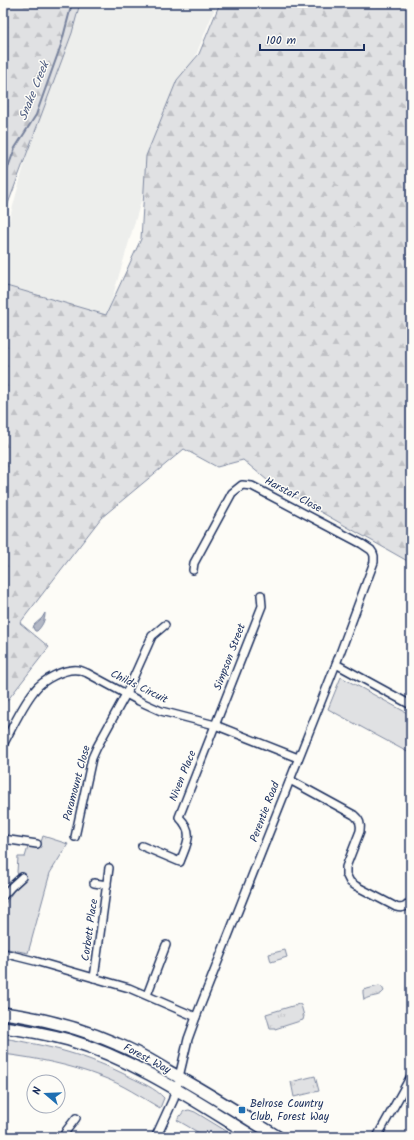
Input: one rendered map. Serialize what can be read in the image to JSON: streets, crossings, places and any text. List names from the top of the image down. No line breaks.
{"streets":{"main road":["Forest Way"],"street":["Harstaf Close","Simpson Street","Childs Circuit","Niven Place","Paramount Close","Perentie Road","Corbett Place"]},"crossings":[["Harstaf Close","Perentie Road"],["Simpson Street","Childs Circuit"],["Simpson Street","Niven Place"],["Childs Circuit","Niven Place"],["Childs Circuit","Paramount Close"],["Childs Circuit","Perentie Road"],["Perentie Road","Forest Way"]],"water":["Snake Creek"],"places":{"transit":["Belrose Country Club, Forest Way"]},"scale_bar":"100 m","north":"left"}
